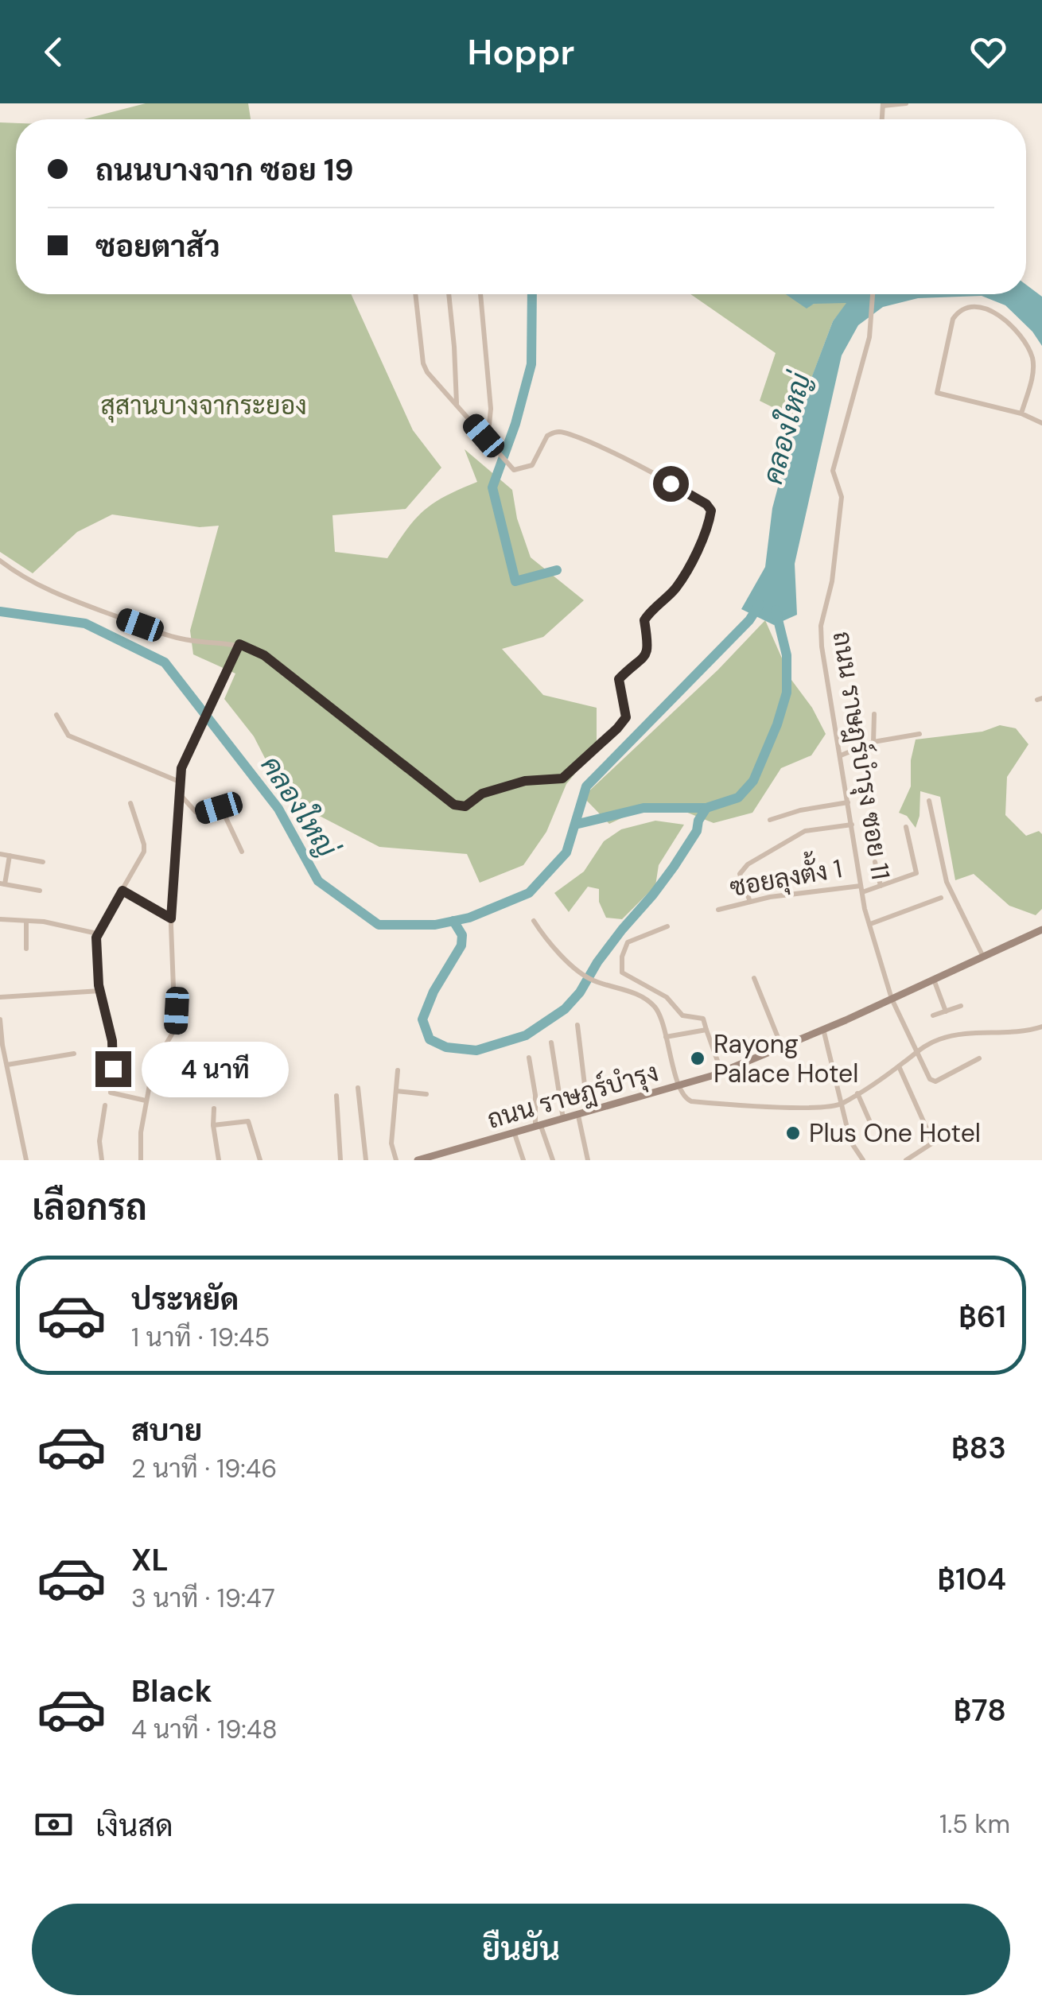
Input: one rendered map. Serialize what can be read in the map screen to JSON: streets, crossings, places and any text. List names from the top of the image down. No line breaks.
{"streets":{"street":["ถนน ราษฎร์บำรุง ซอย 11","ซอยลุงตั้ง 1","ถนน ราษฎร์บำรุง"]},"crossings":[["ถนน ราษฎร์บำรุง ซอย 11","ซอยลุงตั้ง 1"],["ถนน ราษฎร์บำรุง ซอย 11","ถนน ราษฎร์บำรุง"]],"water":["คลองใหญ่"],"parks":["สุสานบางจากระยอง"],"places":["Rayong Palace Hotel","Plus One Hotel"],"page":{"header":"Hoppr","banner":["ถนนบางจาก ซอย 19","ซอยตาสัว"],"bubble":"4 นาที","heading":"เลือกรถ","list":[{"name":"ประหยัด","note":"1 นาที · 19:45","value":"฿61"},{"name":"สบาย","note":"2 นาที · 19:46","value":"฿83"},{"name":"XL","note":"3 นาที · 19:47","value":"฿104"},{"name":"Black","note":"4 นาที · 19:48","value":"฿78"}],"pay":["เงินสด","1.5 km"],"buttons":"ยืนยัน"}}
